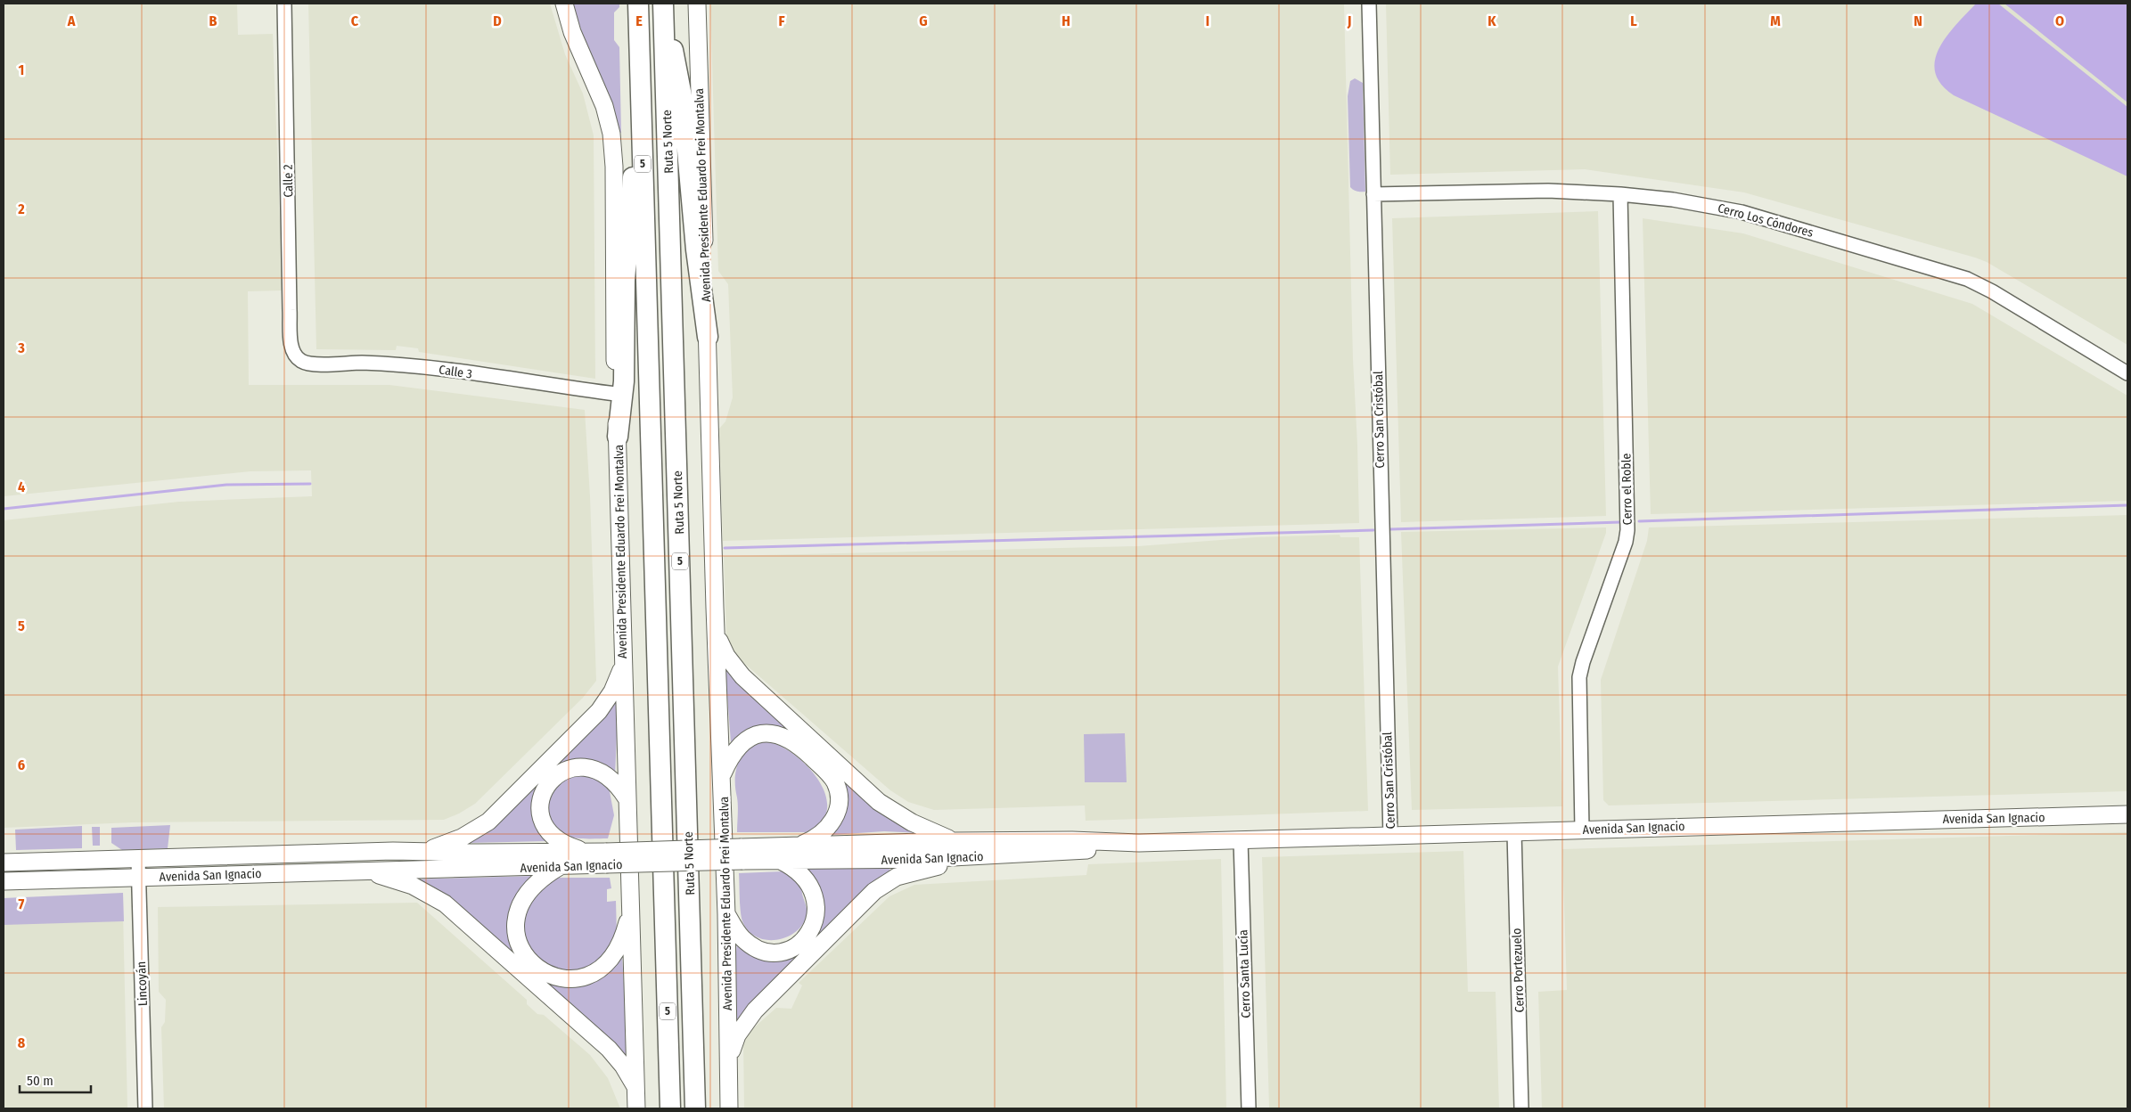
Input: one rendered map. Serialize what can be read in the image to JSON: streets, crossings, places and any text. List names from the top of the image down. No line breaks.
{"streets":{"highway":["Ruta 5 Norte","5"],"main road":["Avenida Presidente Eduardo Frei Montalva","Avenida San Ignacio"],"street":["Calle 2","Cerro Los Cóndores","Calle 3","Cerro San Cristóbal","Cerro el Roble","Cerro Portezuelo","Cerro Santa Lucía","Lincoyán"]},"crossings":[["Calle 2","Calle 3"],["Avenida Presidente Eduardo Frei Montalva","Calle 3"],["Cerro Los Cóndores","Cerro San Cristóbal"],["Cerro Los Cóndores","Cerro el Roble"],["Cerro San Cristóbal","Avenida San Ignacio"],["Cerro el Roble","Avenida San Ignacio"],["Avenida San Ignacio","Cerro Portezuelo"],["Avenida San Ignacio","Cerro Santa Lucía"],["Avenida San Ignacio","Lincoyán"]],"scale_bar":"50 m","grid":{"columns":["A","B","C","D","E","F","G","H","I","J","K","L","M","N","O"],"rows":["1","2","3","4","5","6","7","8"]}}
